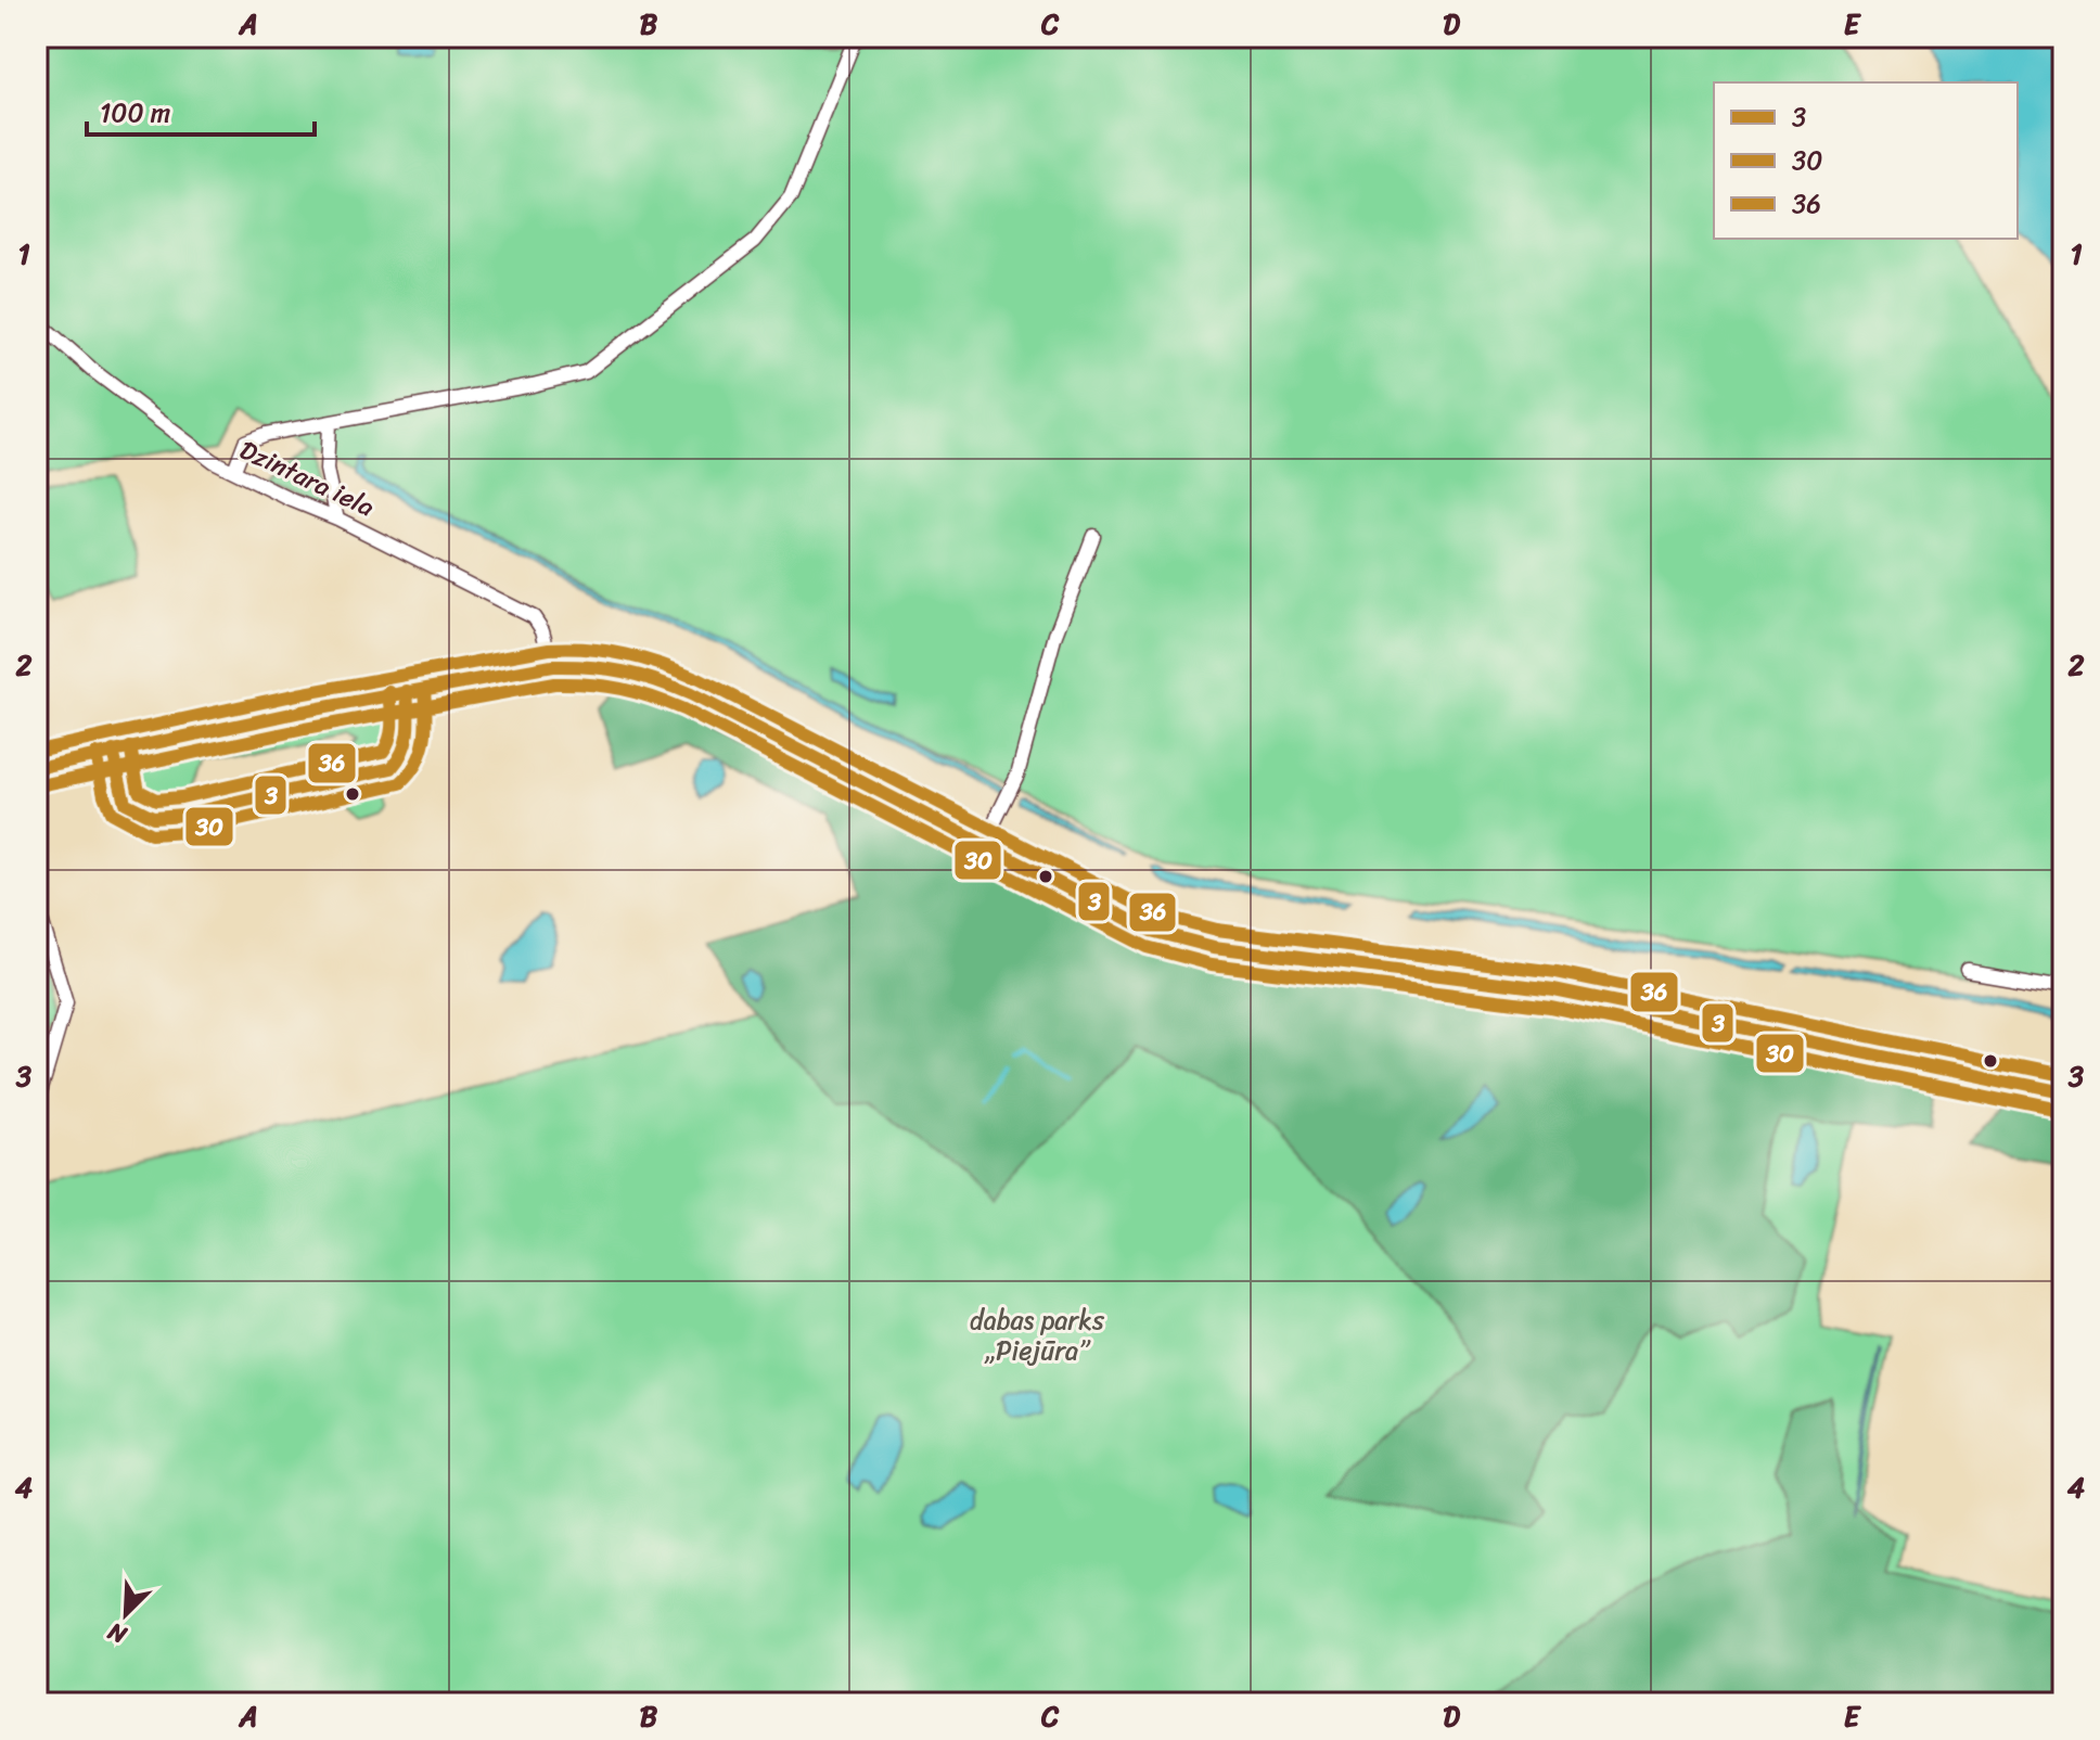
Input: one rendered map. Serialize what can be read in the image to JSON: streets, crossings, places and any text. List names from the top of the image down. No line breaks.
{"streets":{"street":["Dzintara iela"]},"parks":["dabas parks „Piejūra”"],"lines":["transit line 36","transit line 3","transit line 30"],"legend":["3","30","36"],"scale_bar":"100 m","north":"bottom left","grid":{"columns":["A","B","C","D","E"],"rows":["1","2","3","4"]}}
